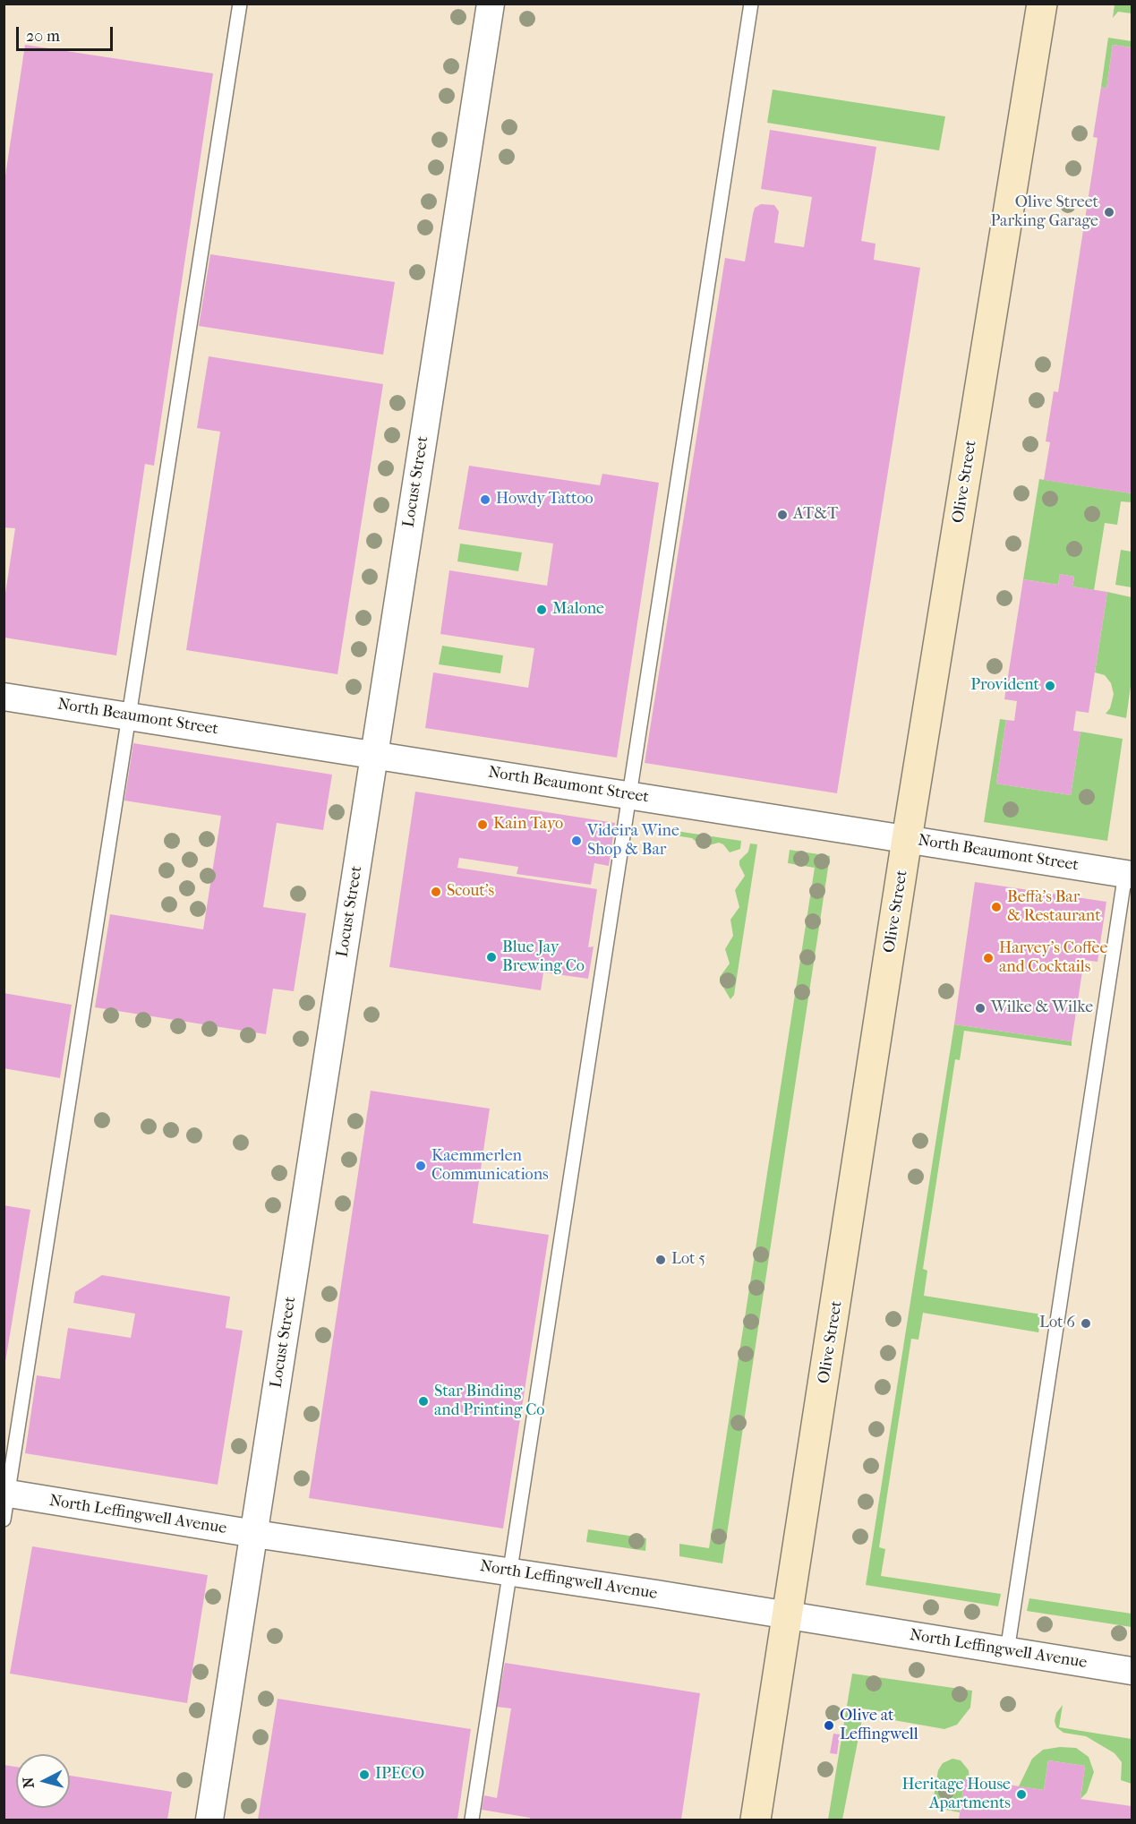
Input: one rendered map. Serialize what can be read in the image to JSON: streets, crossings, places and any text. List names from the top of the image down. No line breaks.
{"streets":{"main road":["Olive Street"],"street":["Locust Street","North Beaumont Street","North Leffingwell Avenue"]},"crossings":[["Locust Street","North Beaumont Street"],["Locust Street","North Leffingwell Avenue"],["Olive Street","North Beaumont Street"],["Olive Street","North Leffingwell Avenue"]],"places":["Olive Street Parking Garage","Howdy Tattoo","AT&T","Malone","Provident","Kain Tayo","Videira Wine Shop & Bar","Scout's","Beffa's Bar & Restaurant","Blue Jay Brewing Co","Harvey's Coffee and Cocktails","Wilke & Wilke","Kaemmerlen Communications","Lot 5","Lot 6","Star Binding and Printing Co","Olive at Leffingwell","IPECO","Heritage House Apartments"],"scale_bar":"20 m","north":"left"}
